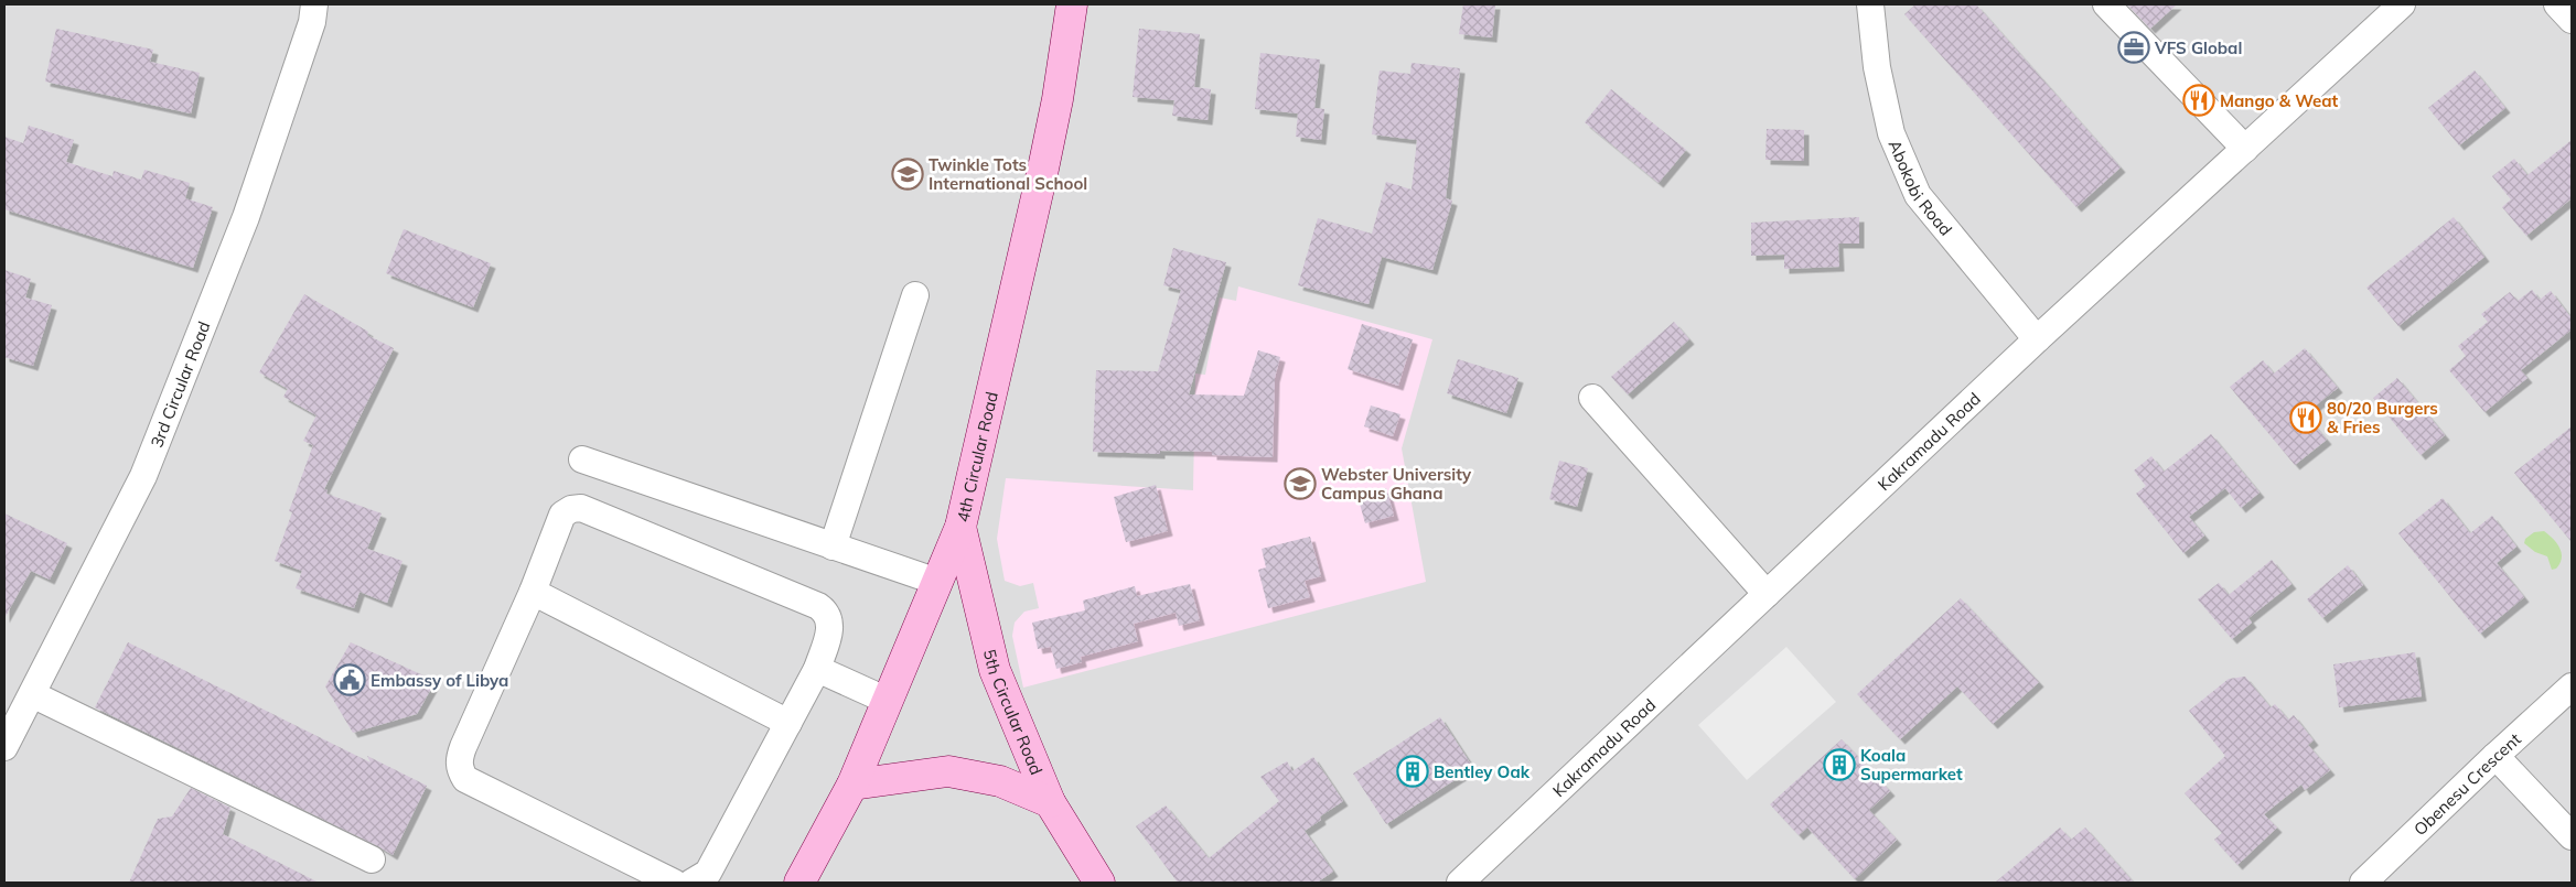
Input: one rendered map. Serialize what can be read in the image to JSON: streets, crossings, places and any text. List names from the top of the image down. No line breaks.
{"streets":{"street":["Abokobi Road","3rd Circular Road","Kakramadu Road","4th Circular Road","5th Circular Road","Obenesu Crescent"]},"crossings":[["Abokobi Road","Kakramadu Road"],["4th Circular Road","5th Circular Road"]],"places":{"office":["VFS Global"],"restaurant":["Mango & Weat","80/20 Burgers & Fries"],"school or university":["Twinkle Tots International School","Webster University Campus Ghana"],"public building":["Embassy of Libya"],"building":["Koala Supermarket","Bentley Oak"]}}
